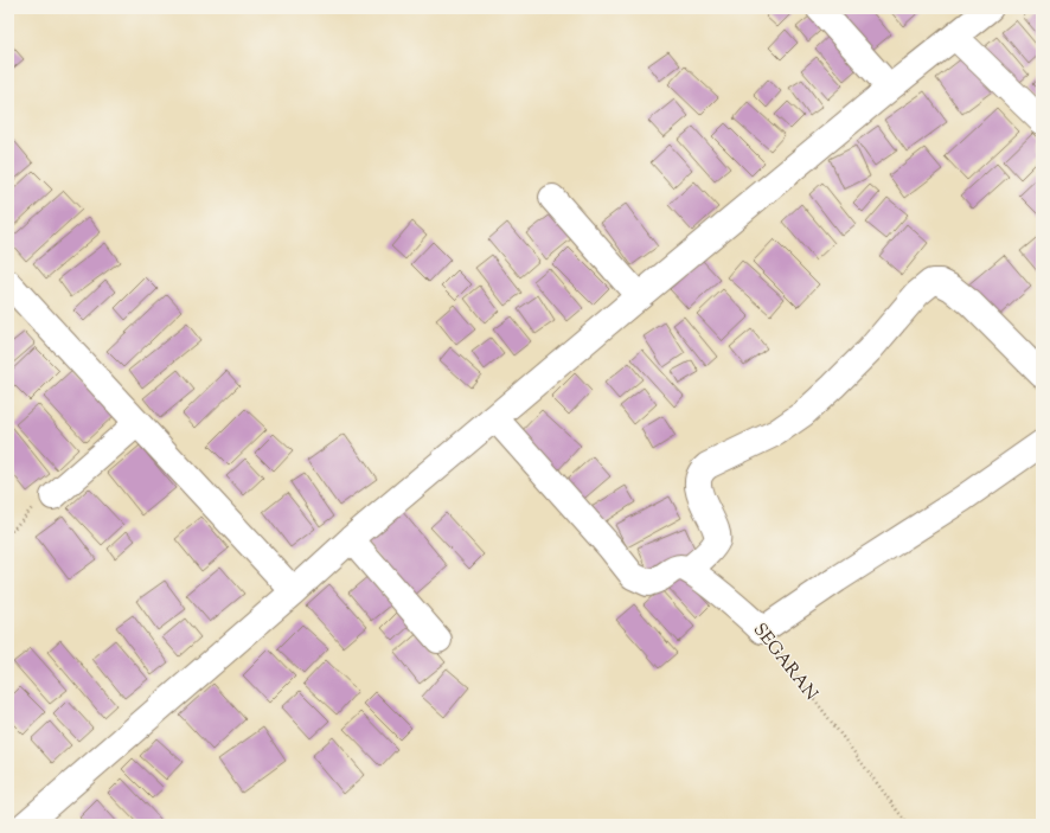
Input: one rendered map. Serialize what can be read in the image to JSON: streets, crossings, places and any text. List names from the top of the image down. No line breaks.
{"streets":{"street":["SEGARAN"]}}
